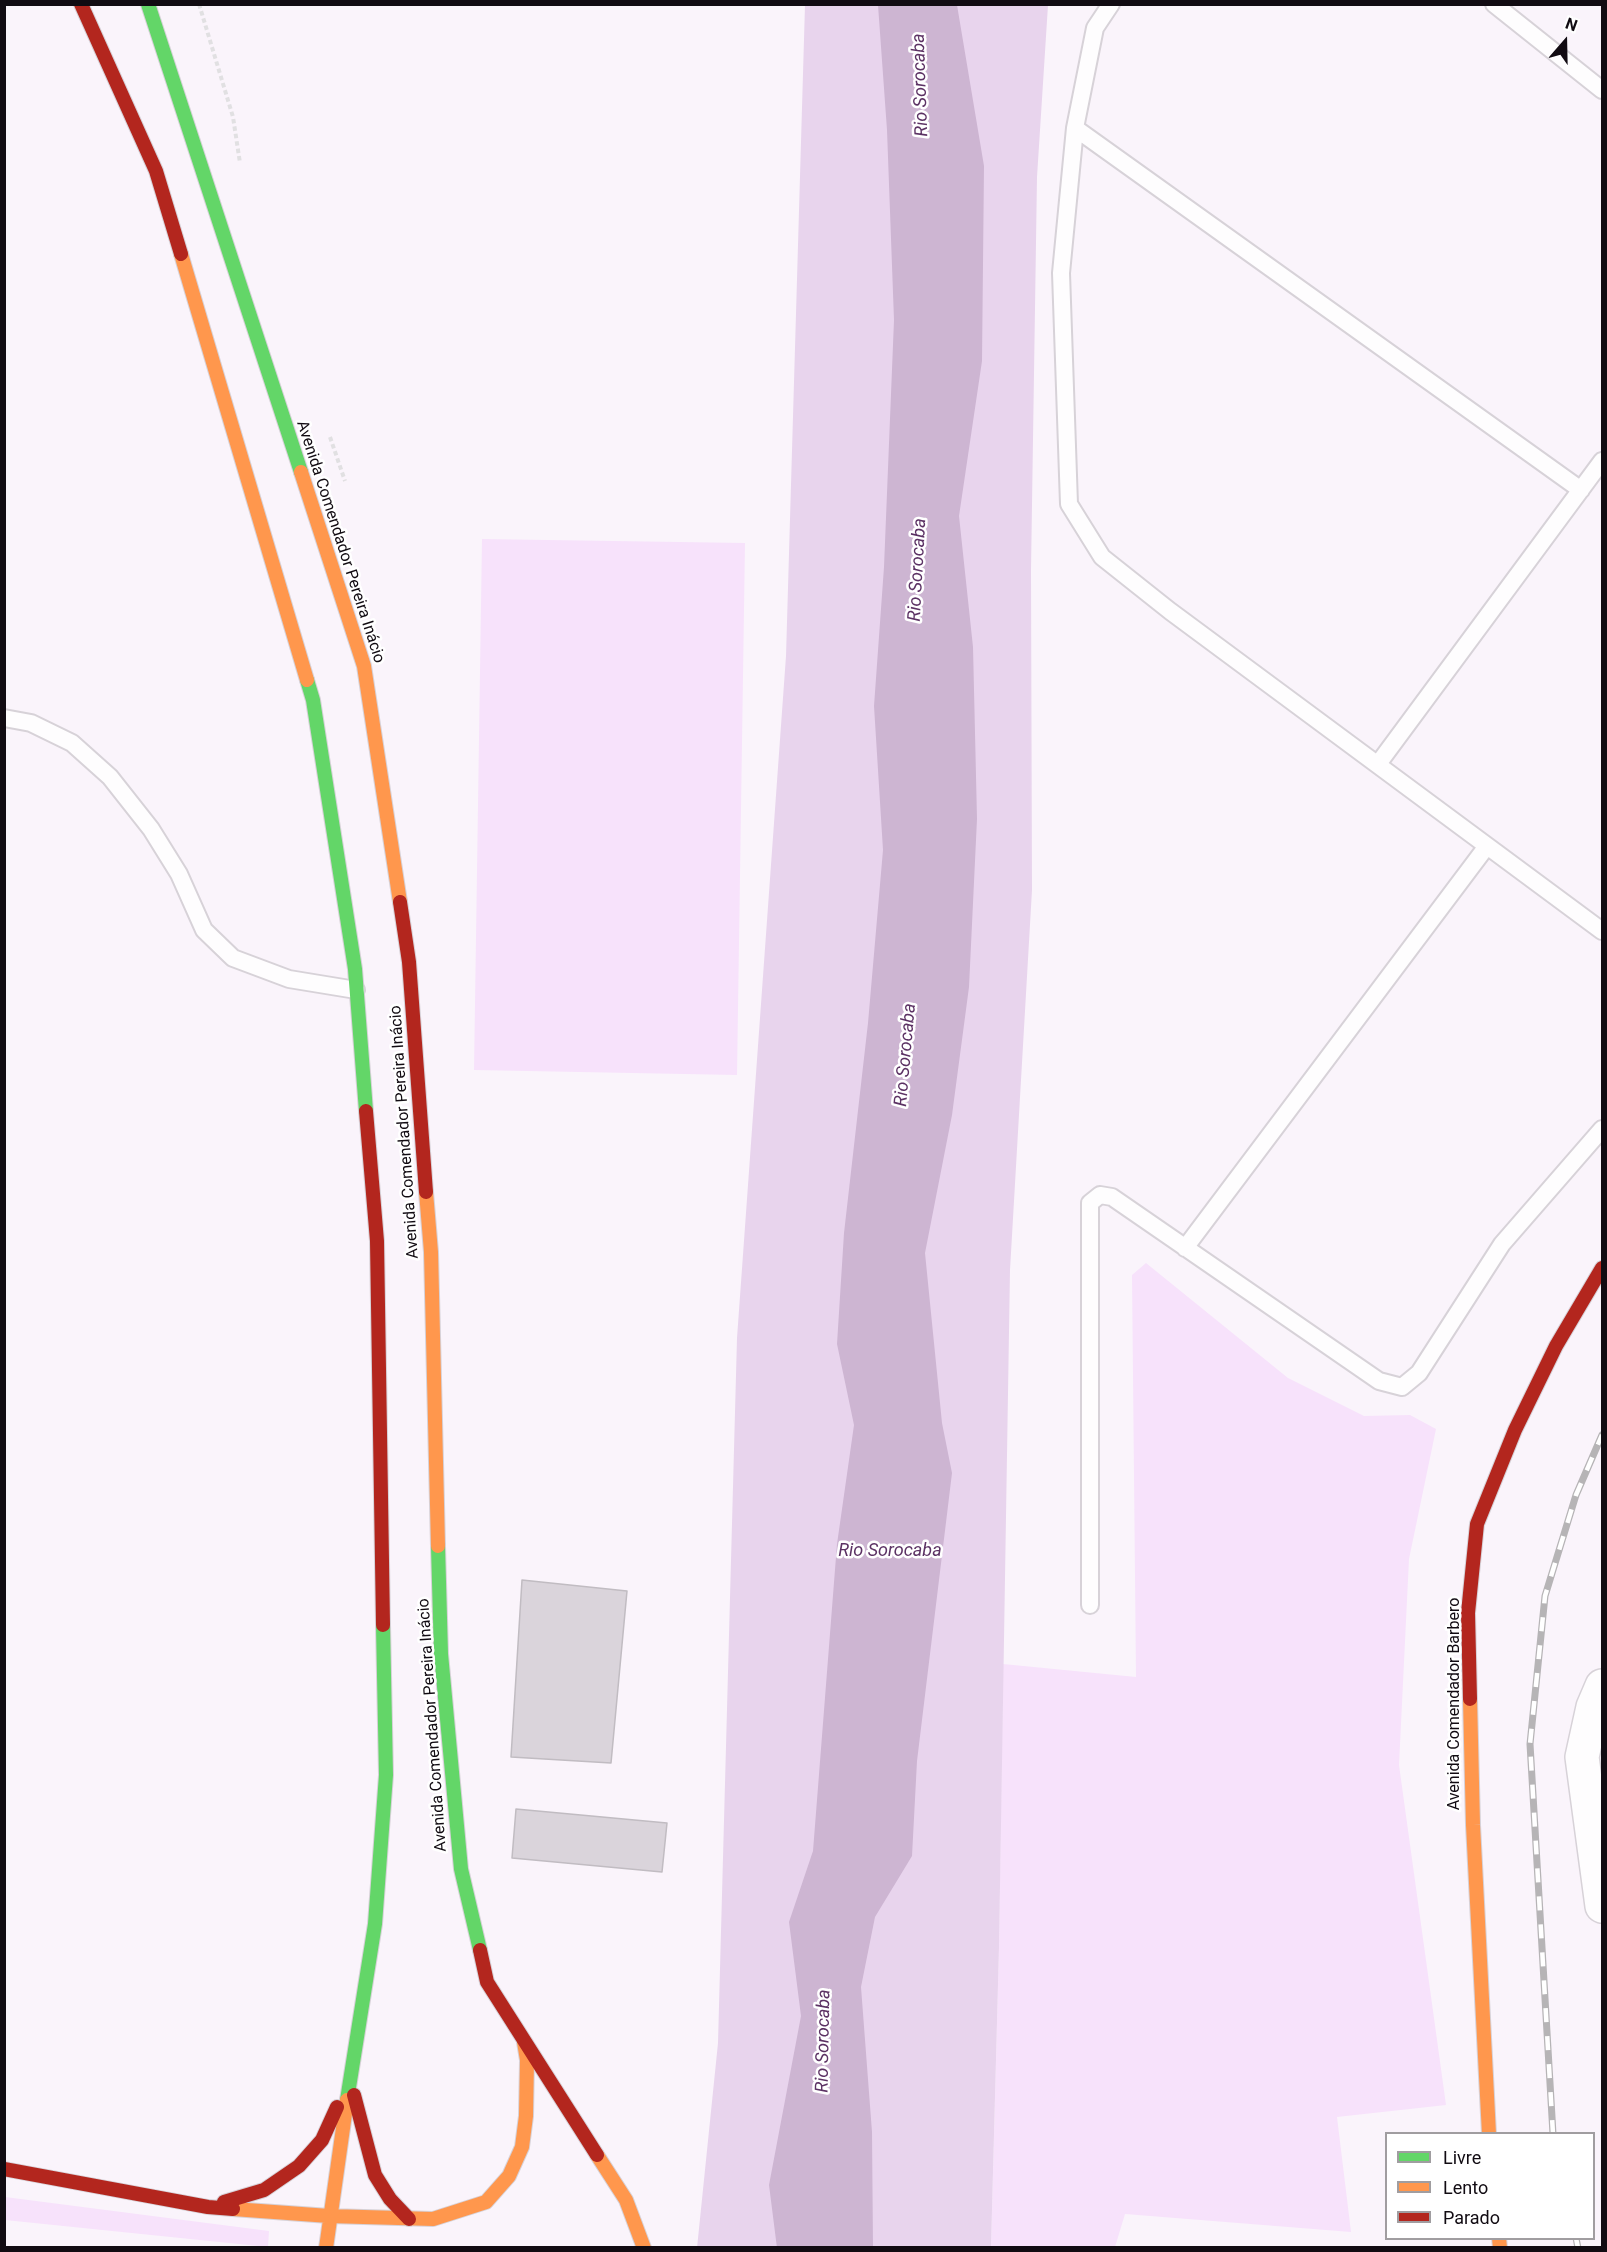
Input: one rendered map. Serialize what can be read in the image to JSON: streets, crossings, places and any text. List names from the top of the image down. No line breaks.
{"streets":{"main road":["Avenida Comendador Pereira Inácio","Avenida Comendador Barbero"]},"water":["Rio Sorocaba"],"legend":["Livre","Lento","Parado"],"north":"top"}
